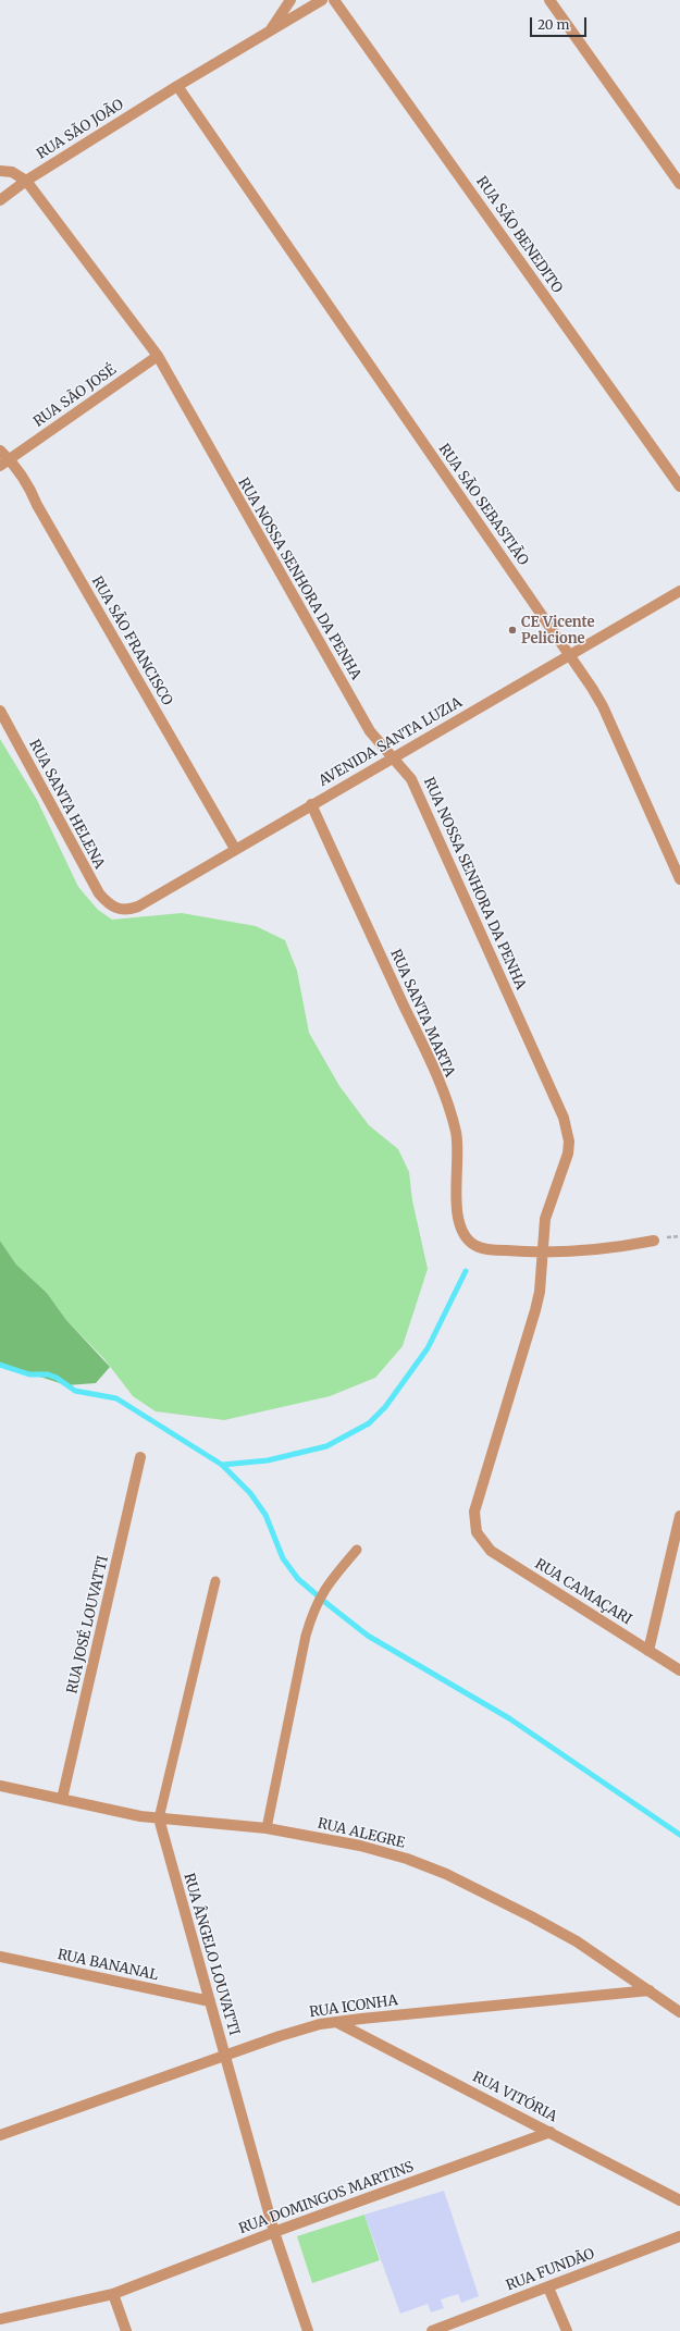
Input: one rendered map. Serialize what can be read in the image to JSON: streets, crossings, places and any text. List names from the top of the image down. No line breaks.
{"streets":{"street":["RUA SÃO JOÃO","RUA SÃO BENEDITO","RUA SÃO JOSÉ","RUA SÃO SEBASTIÃO","RUA NOSSA SENHORA DA PENHA","RUA SÃO FRANCISCO","AVENIDA SANTA LUZIA","RUA SANTA HELENA","RUA SANTA MARTA","RUA CAMAÇARI","RUA JOSÉ LOUVATTI","RUA ALEGRE","RUA ÂNGELO LOUVATTI","RUA BANANAL","RUA ICONHA","RUA VITÓRIA","RUA DOMINGOS MARTINS","RUA FUNDÃO"]},"crossings":[["RUA SÃO JOÃO","RUA SÃO SEBASTIÃO"],["RUA SÃO JOÃO","RUA NOSSA SENHORA DA PENHA"],["RUA SÃO JOSÉ","RUA NOSSA SENHORA DA PENHA"],["RUA SÃO JOSÉ","RUA SÃO FRANCISCO"],["RUA SÃO SEBASTIÃO","AVENIDA SANTA LUZIA"],["RUA NOSSA SENHORA DA PENHA","AVENIDA SANTA LUZIA"],["RUA NOSSA SENHORA DA PENHA","RUA SANTA MARTA"],["RUA NOSSA SENHORA DA PENHA","RUA CAMAÇARI"],["RUA SÃO FRANCISCO","AVENIDA SANTA LUZIA"],["AVENIDA SANTA LUZIA","RUA SANTA HELENA"],["AVENIDA SANTA LUZIA","RUA SANTA MARTA"],["RUA JOSÉ LOUVATTI","RUA ALEGRE"],["RUA ALEGRE","RUA ÂNGELO LOUVATTI"],["RUA ALEGRE","RUA ICONHA"],["RUA ÂNGELO LOUVATTI","RUA BANANAL"],["RUA ÂNGELO LOUVATTI","RUA ICONHA"],["RUA ÂNGELO LOUVATTI","RUA DOMINGOS MARTINS"],["RUA ICONHA","RUA VITÓRIA"],["RUA VITÓRIA","RUA DOMINGOS MARTINS"]],"places":["CE Vicente Pelicione"],"scale_bar":"20 m"}
